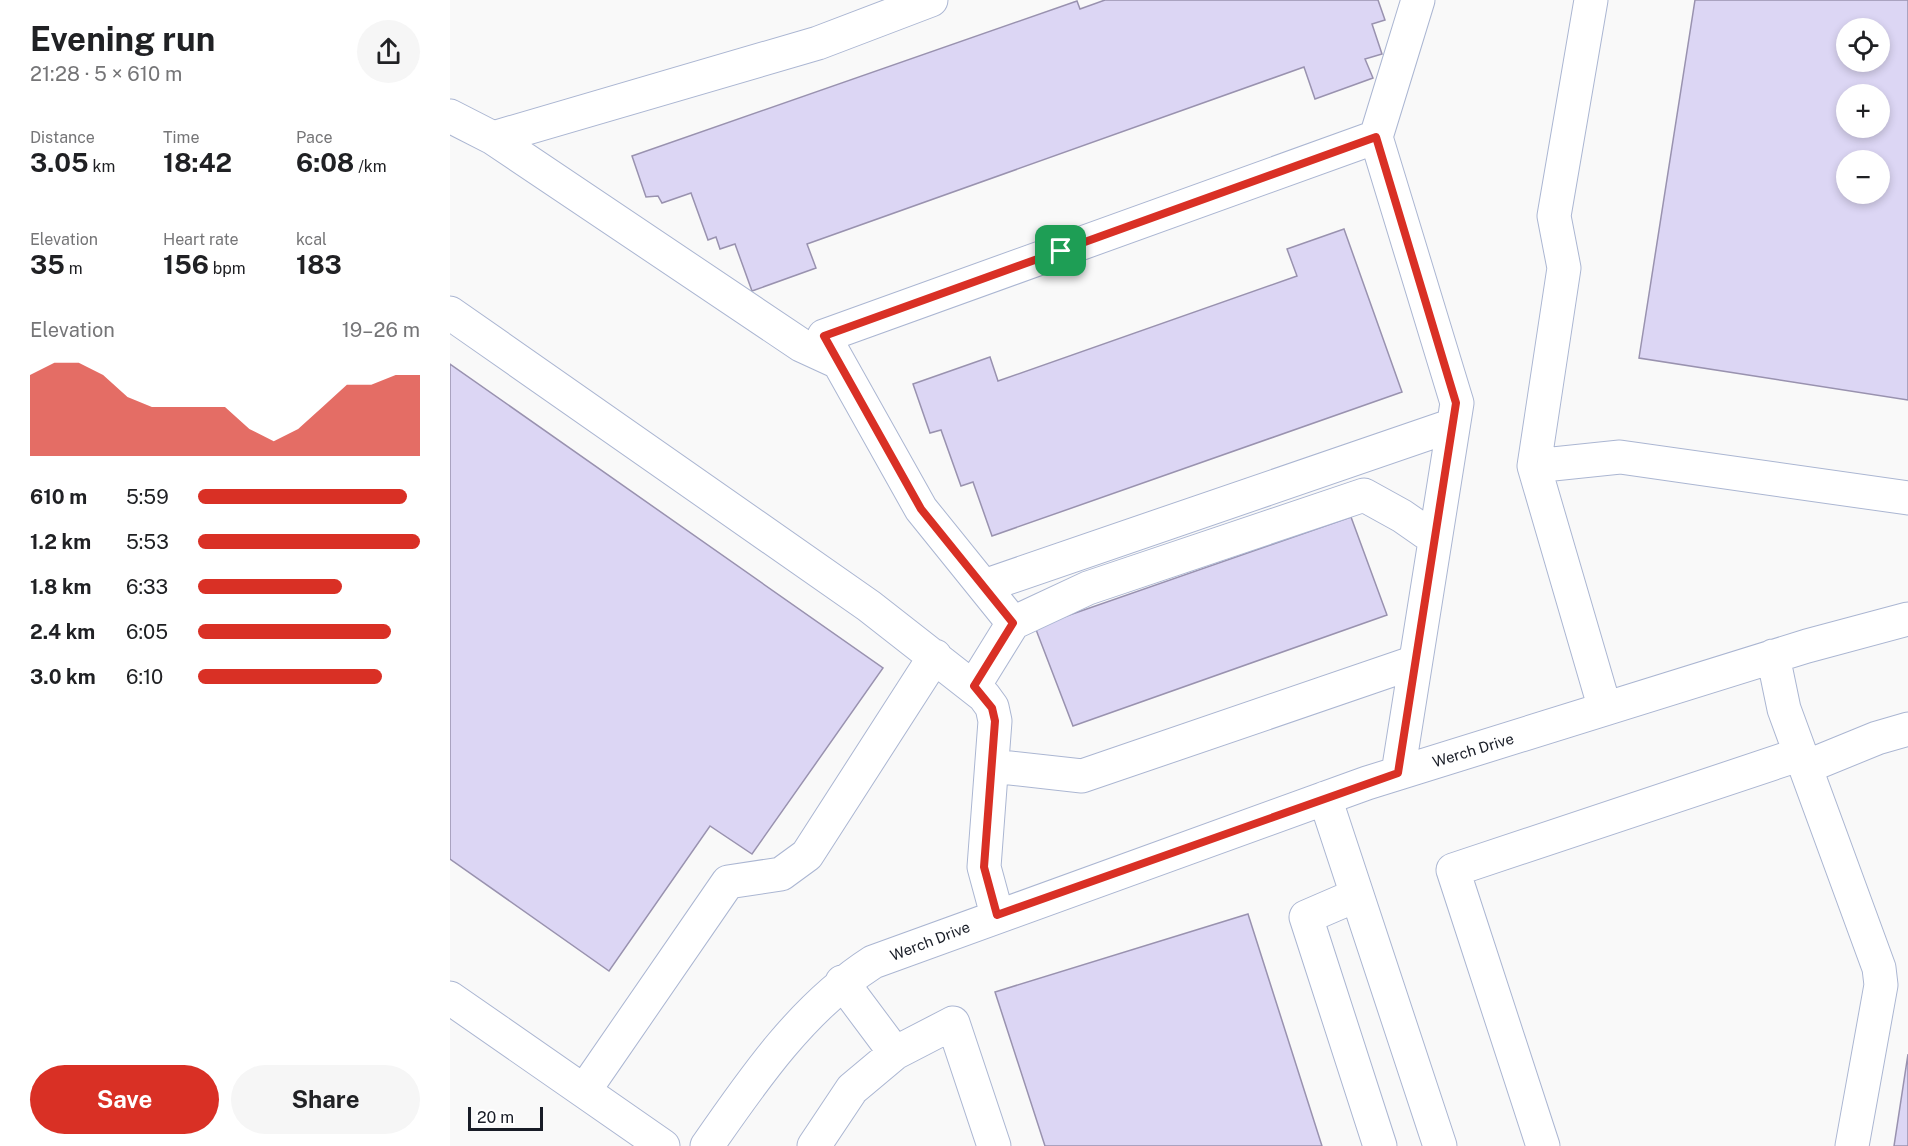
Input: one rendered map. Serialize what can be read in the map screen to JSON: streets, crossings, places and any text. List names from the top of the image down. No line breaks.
{"streets":{"street":["Werch Drive"]},"scale_bar":"20 m","page":{"heading":["Evening run","21:28 · 5 × 610 m"],"map_buttons":["+","−"],"stats":[["Distance","3.05 km"],["Time","18:42"],["Pace","6:08 /km"],["Elevation","35 m"],["Heart rate","156 bpm"],["kcal","183"]],"chart":["Elevation","19–26 m"],"list":[{"name":"610 m","note":"5:59"},{"name":"1.2 km","note":"5:53"},{"name":"1.8 km","note":"6:33"},{"name":"2.4 km","note":"6:05"},{"name":"3.0 km","note":"6:10"}],"buttons":["Save","Share"],"scale":"20 m"}}
